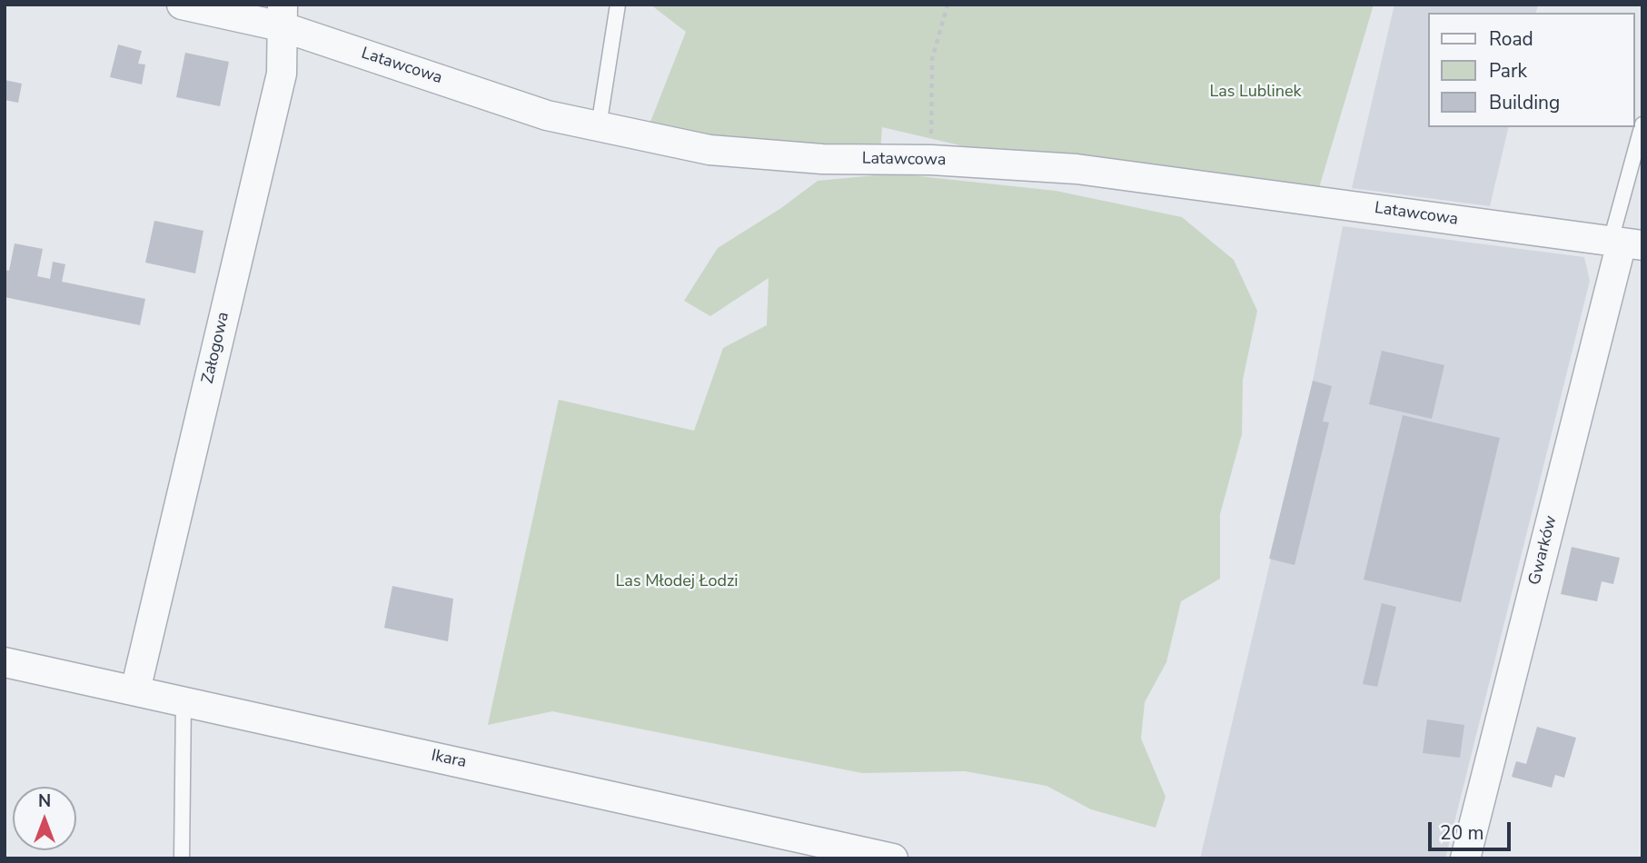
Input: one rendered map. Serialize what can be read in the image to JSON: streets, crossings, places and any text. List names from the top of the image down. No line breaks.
{"streets":{"street":["Latawcowa","Załogowa","Gwarków","Ikara"]},"crossings":[["Latawcowa","Załogowa"],["Latawcowa","Gwarków"],["Załogowa","Ikara"]],"parks":["Las Lublinek","Las Młodej Łodzi"],"legend":["Road","Park","Building"],"scale_bar":"20 m","north":"top"}
